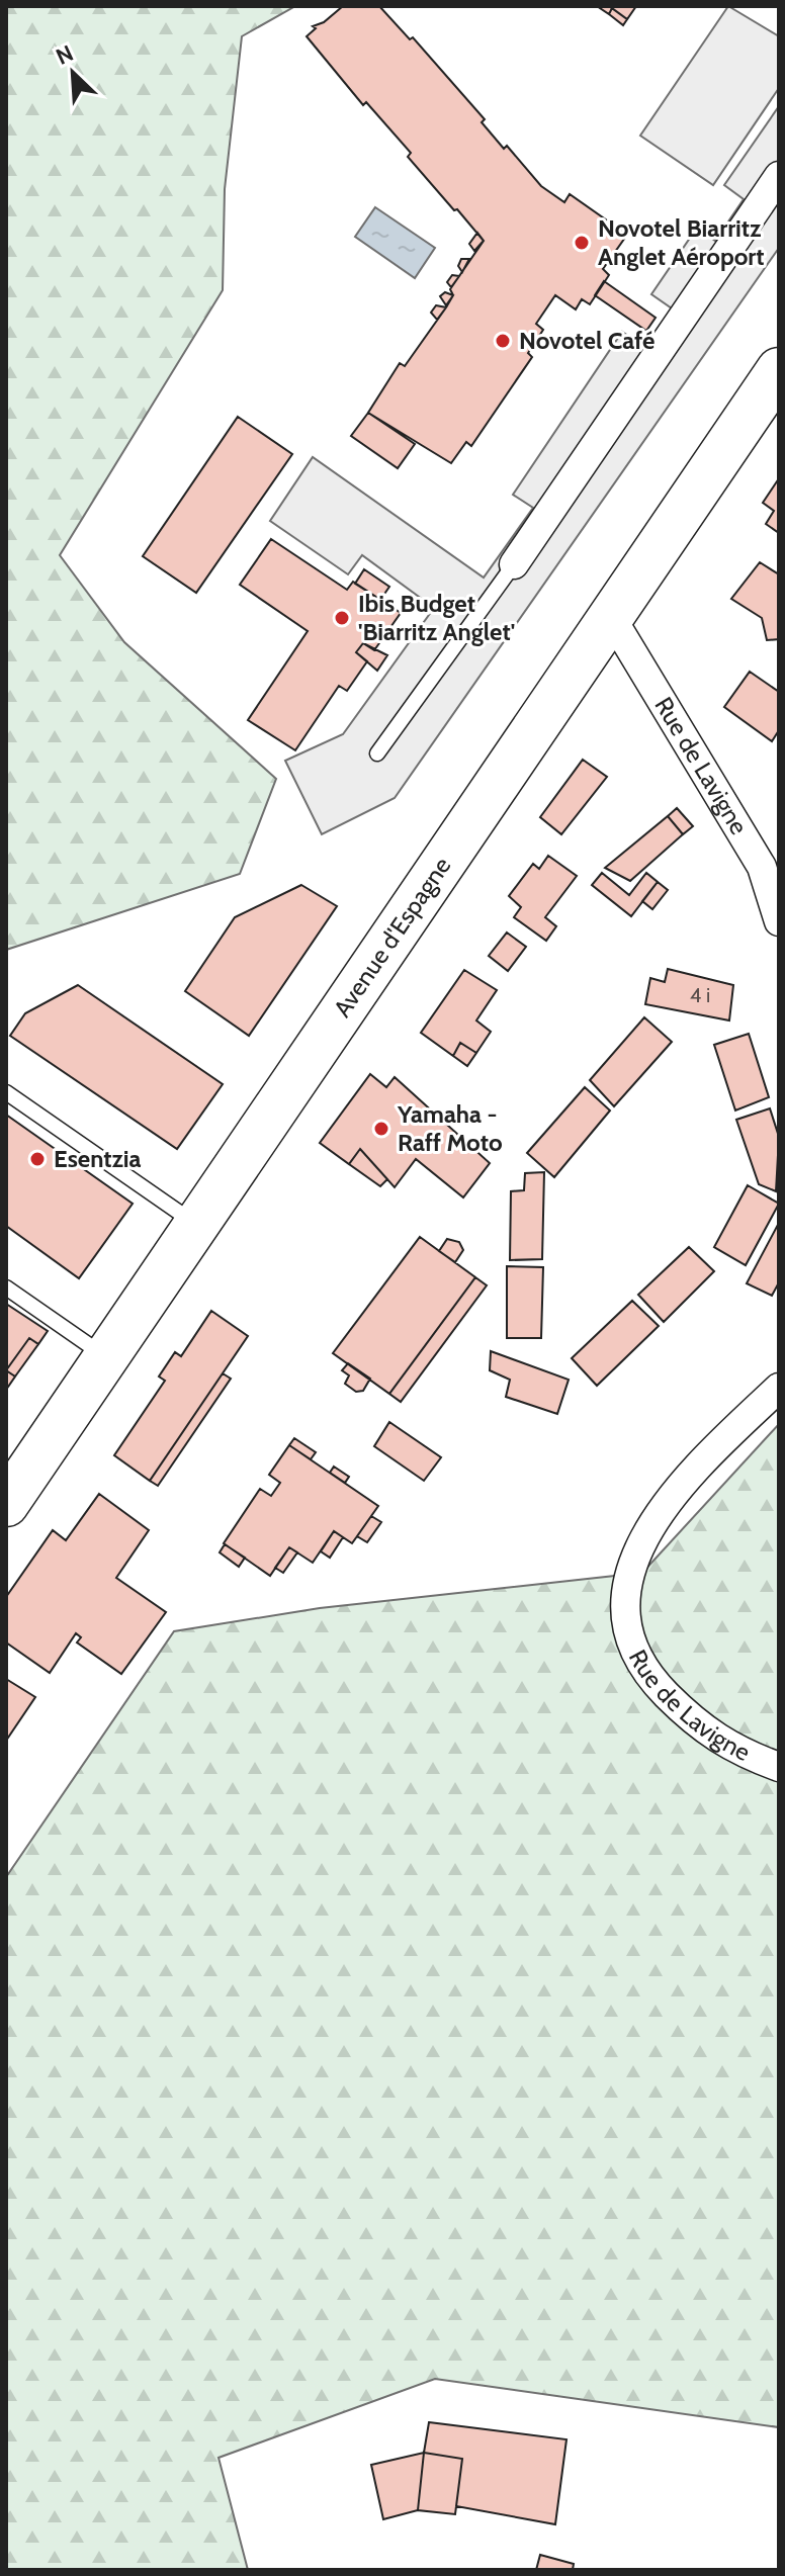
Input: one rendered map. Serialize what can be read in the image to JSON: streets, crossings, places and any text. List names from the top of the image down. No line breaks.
{"streets":{"main road":["Avenue d'Espagne"],"street":["Rue de Lavigne"]},"crossings":[["Rue de Lavigne","Avenue d'Espagne"]],"places":["Novotel Biarritz Anglet Aéroport","Novotel Café","Ibis Budget 'Biarritz Anglet'","Yamaha - Raff Moto","Esentzia"],"house_numbers":["4 i"],"north":"top left"}
